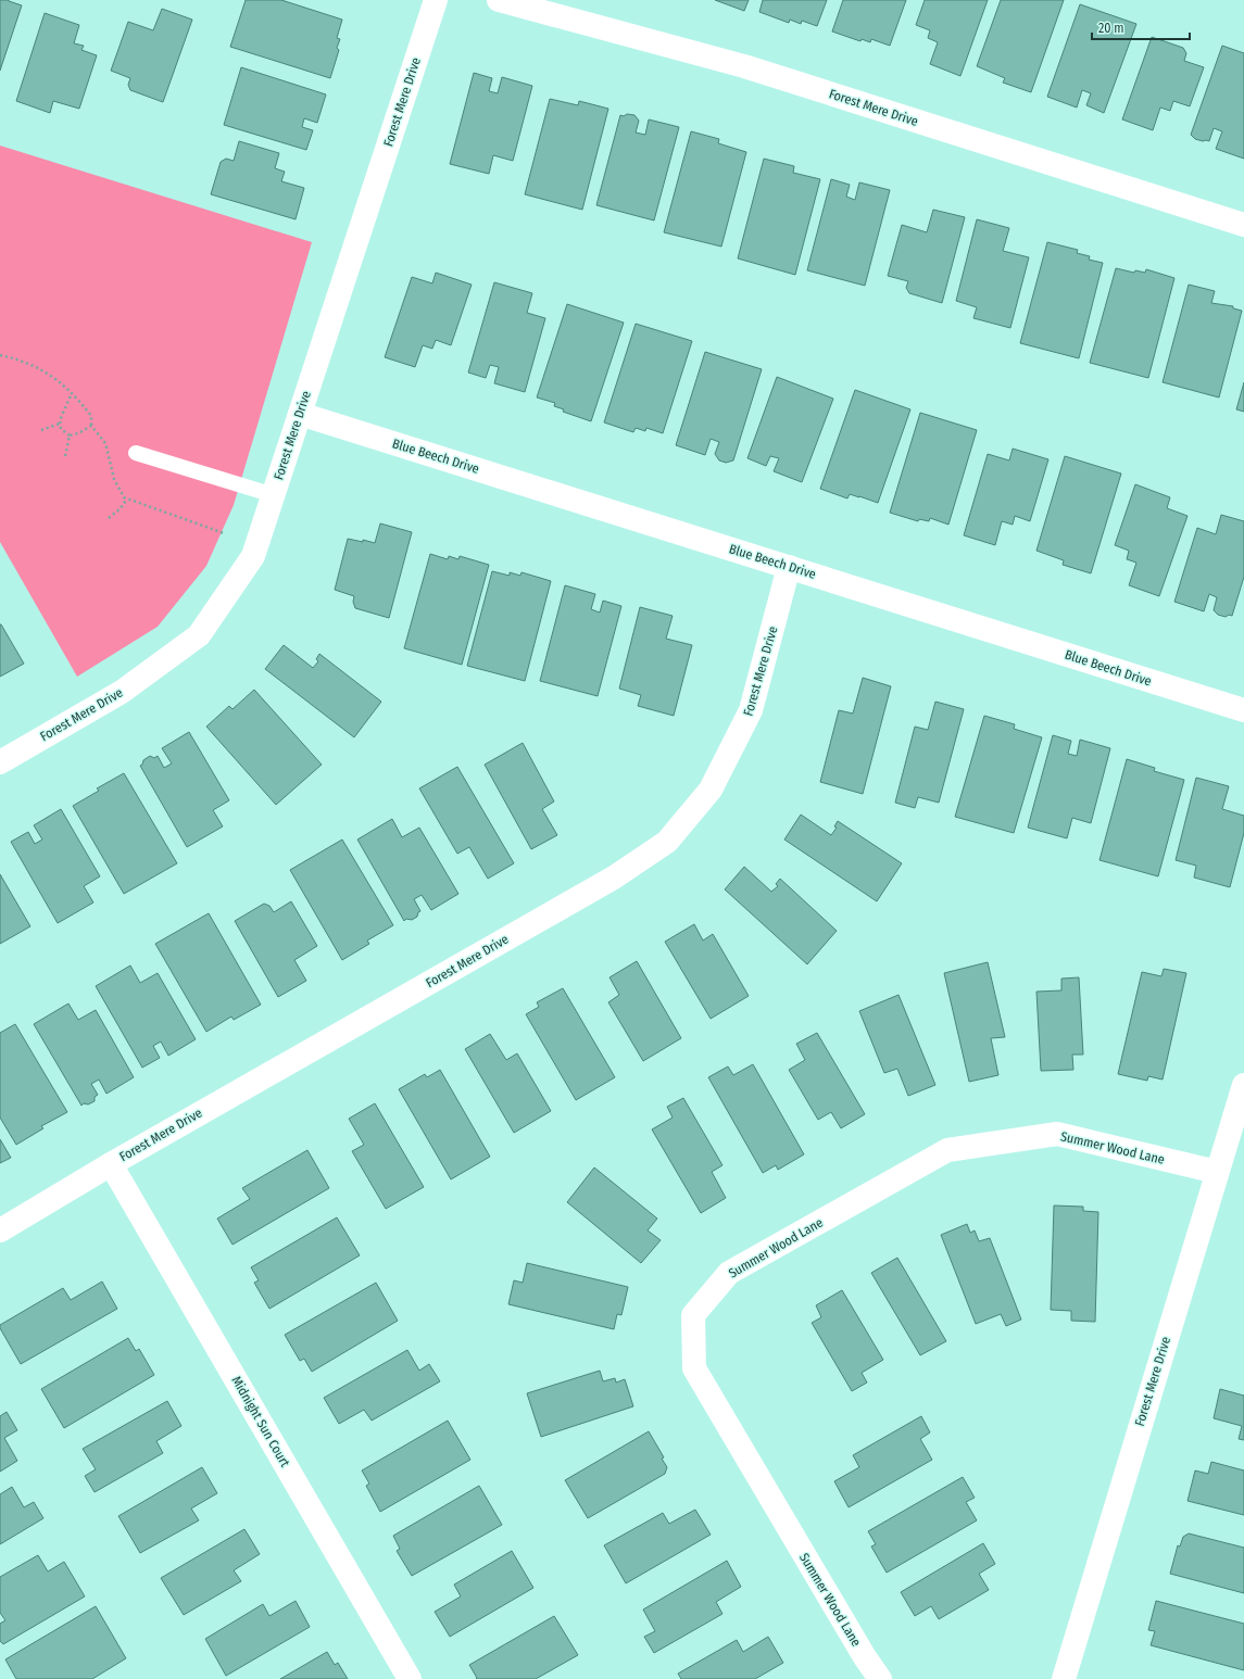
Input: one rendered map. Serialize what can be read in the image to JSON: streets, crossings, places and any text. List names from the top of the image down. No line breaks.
{"streets":{"street":["Forest Mere Drive","Blue Beech Drive","Summer Wood Lane","Midnight Sun Court"]},"crossings":[["Forest Mere Drive","Blue Beech Drive"],["Forest Mere Drive","Summer Wood Lane"],["Forest Mere Drive","Midnight Sun Court"]],"scale_bar":"20 m"}
